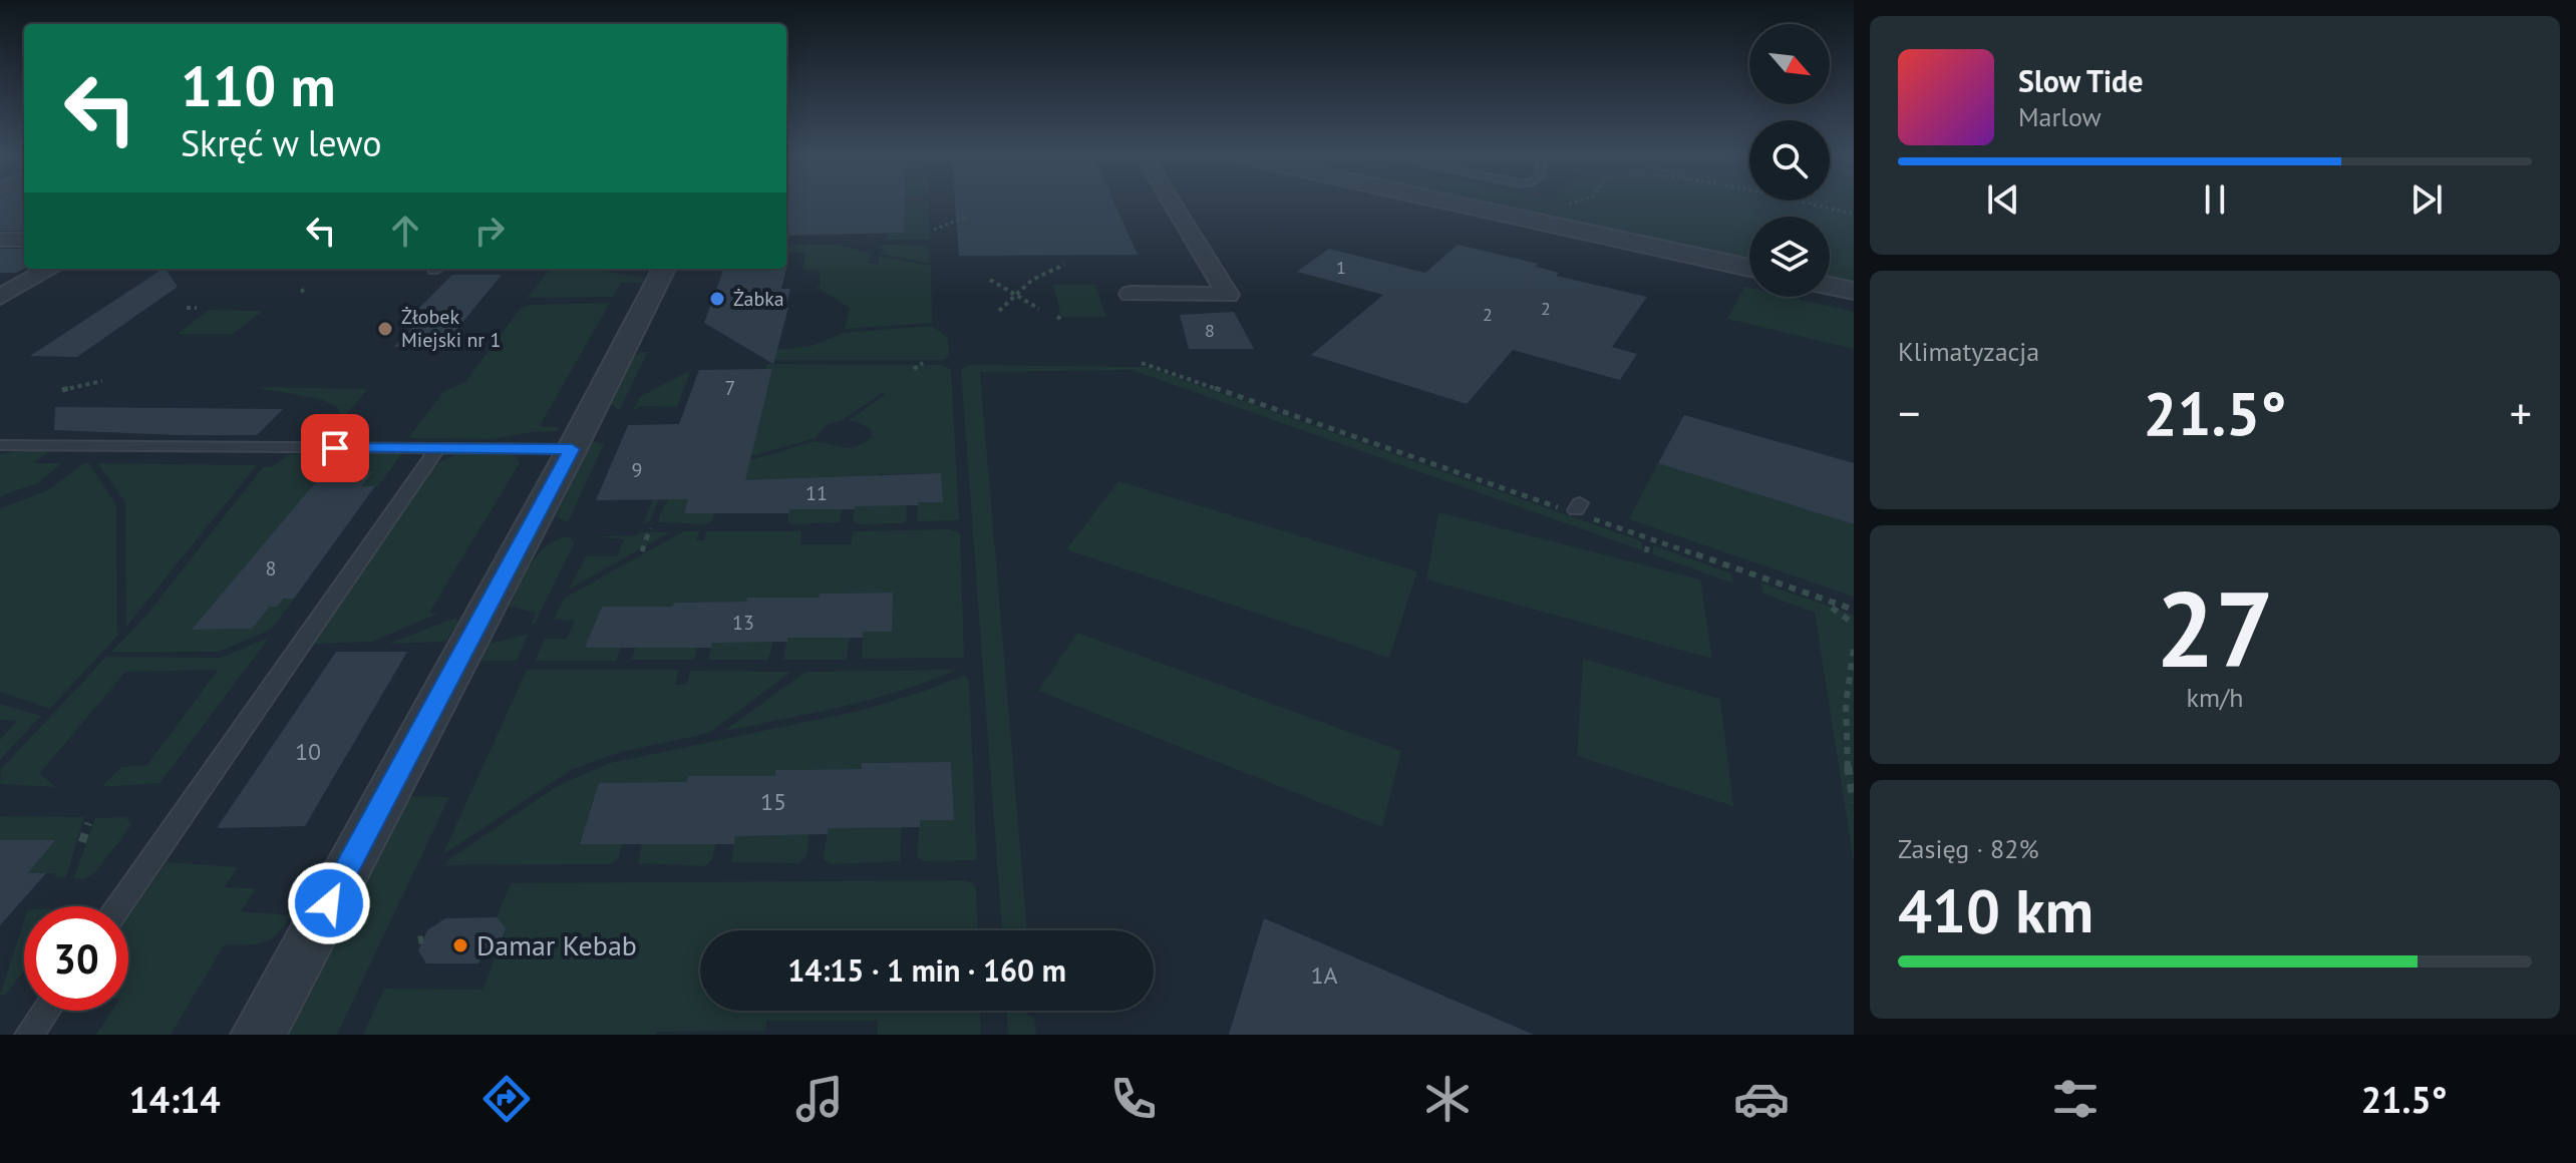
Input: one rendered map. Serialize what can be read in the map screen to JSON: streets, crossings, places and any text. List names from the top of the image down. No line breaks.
{"places":["Żabka","Żłobek Miejski nr 1","Damar Kebab"],"house_numbers":["1","2","2","8","7","9","11","8","13","10","15","1A"],"north":"bottom right","page":{"turn":["110 m","Skręć w lewo"],"song":["Slow Tide","Marlow"],"tile":["Klimatyzacja",["27","km/h"],["Zasięg · 82%","410 km"]],"heat":["−","21.5°","+"],"limit":"30","trip":"14:15 · 1 min · 160 m","tabs":["14:14","21.5°"]}}
